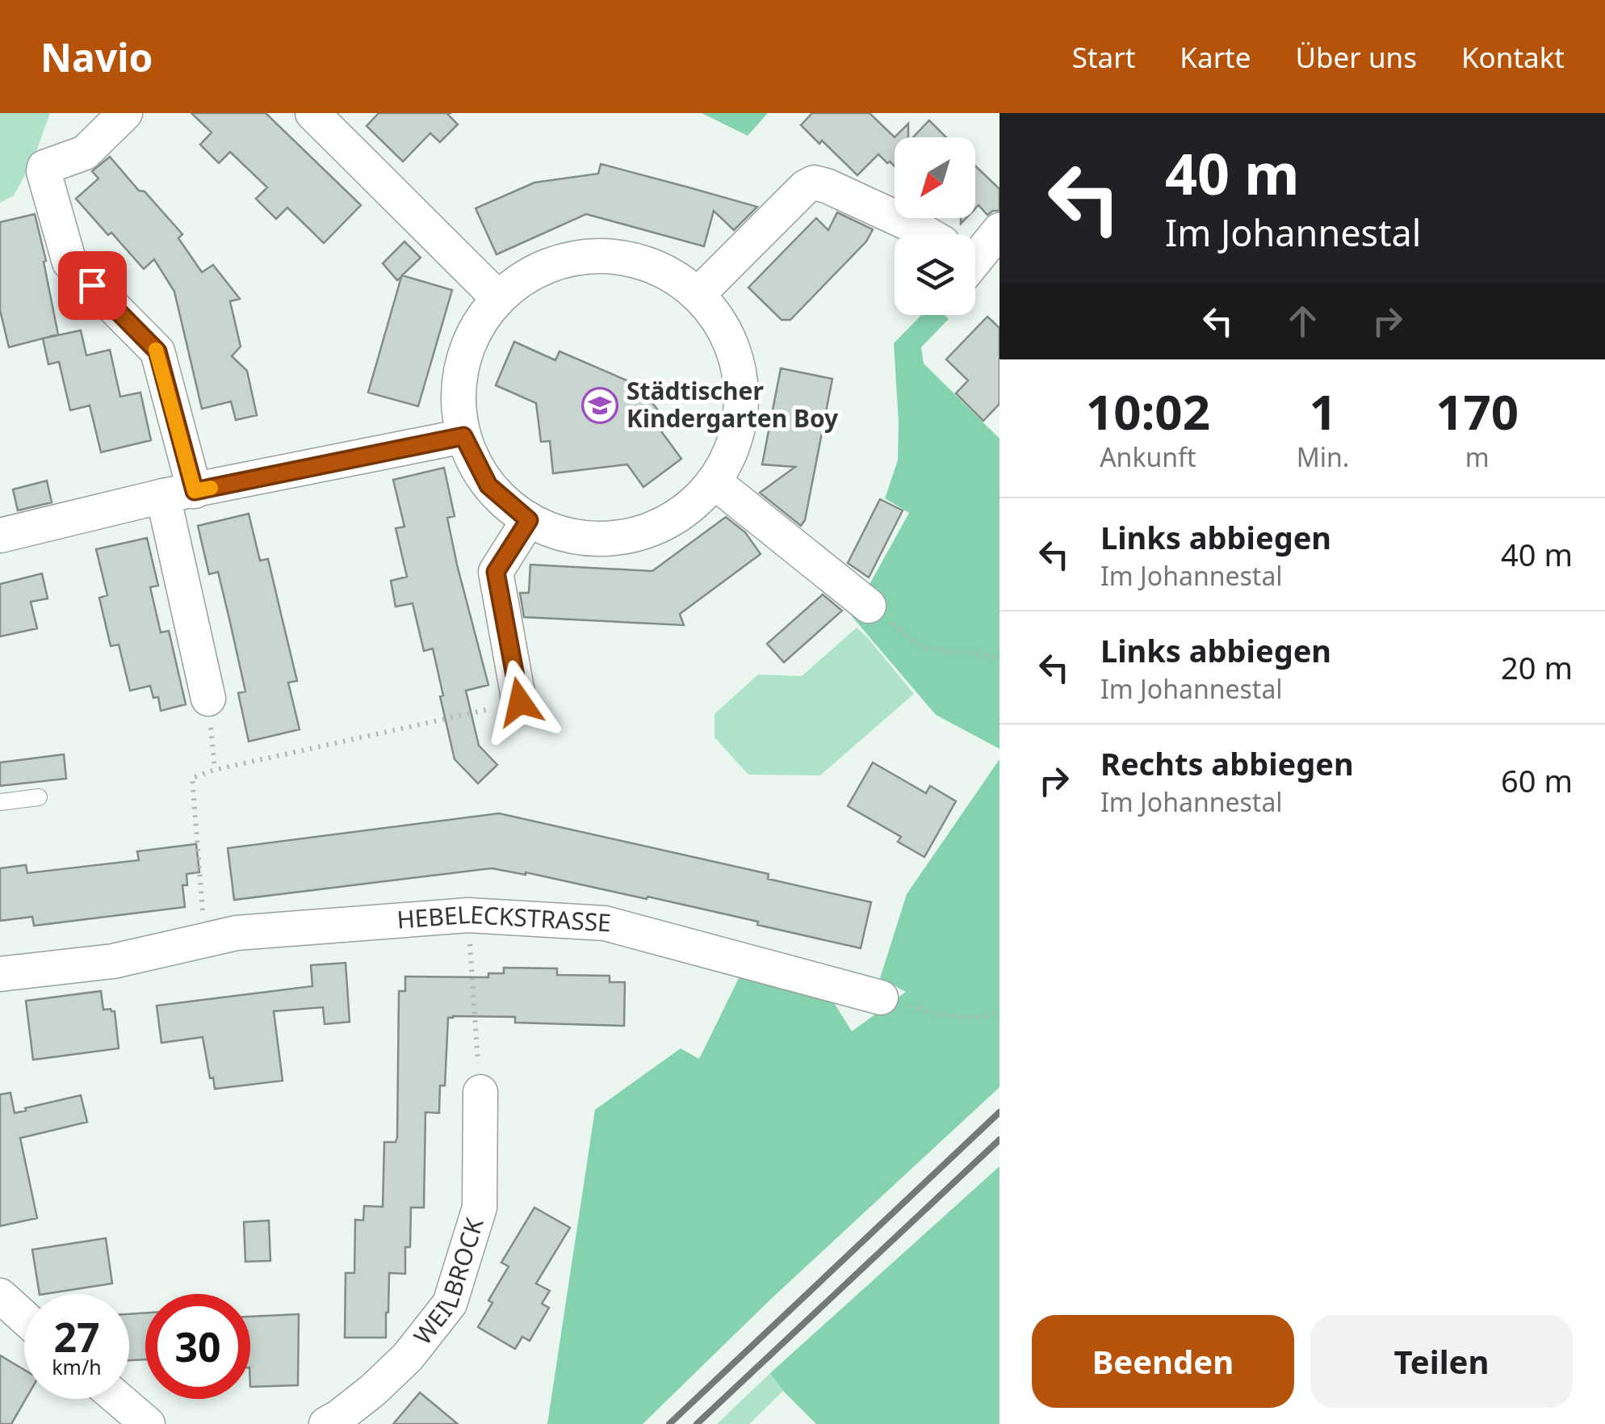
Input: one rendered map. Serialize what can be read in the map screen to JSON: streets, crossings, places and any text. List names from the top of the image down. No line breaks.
{"streets":{"street":["HEBELECKSTRASSE","WEILBROCK"]},"places":{"school or university":["Städtischer Kindergarten Boy"]},"north":"bottom left","page":{"header":"Navio","nav":["Start","Karte","Über uns","Kontakt"],"turn":["40 m","Im Johannestal"],"eta":["10:02","Ankunft","1","Min.","170","m"],"list":[{"name":"Links abbiegen","note":"Im Johannestal","value":"40 m"},{"name":"Links abbiegen","note":"Im Johannestal","value":"20 m"},{"name":"Rechts abbiegen","note":"Im Johannestal","value":"60 m"}],"speed":"27 km/h","limit":"30","buttons":["Beenden","Teilen"]}}
